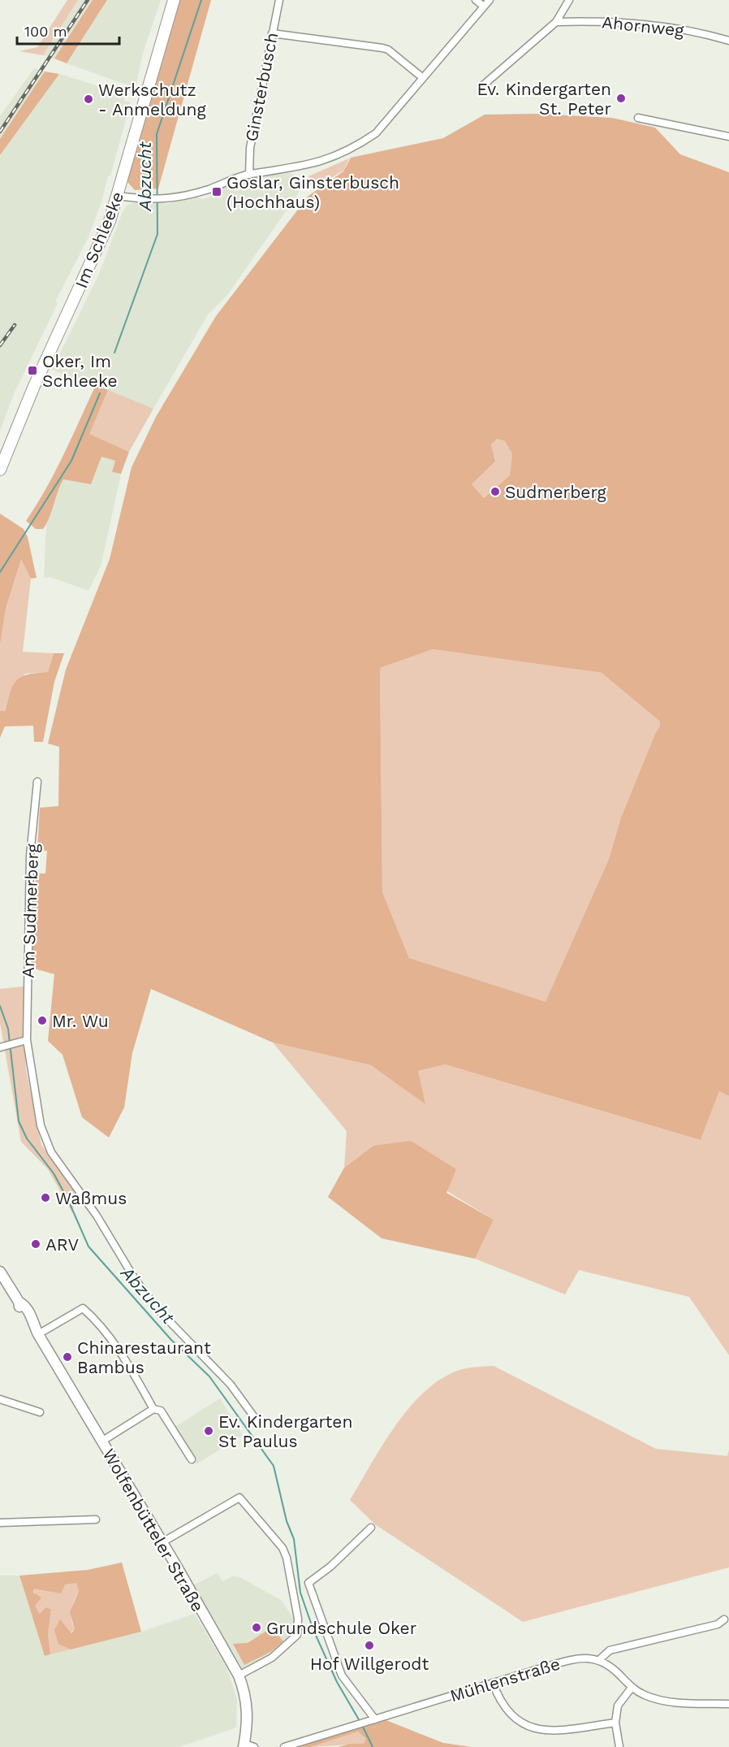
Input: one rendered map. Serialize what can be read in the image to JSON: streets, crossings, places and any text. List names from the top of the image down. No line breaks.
{"streets":{"main road":["Im Schleeke","Wolfenbütteler Straße"],"street":["Ahornweg","Ginsterbusch","Am Sudmerberg","Mühlenstraße"]},"water":["Abzucht"],"places":{"other":["Ev. Kindergarten St. Peter","Werkschutz - Anmeldung","Sudmerberg","Mr. Wu","Waßmus","ARV","Chinarestaurant Bambus","Ev. Kindergarten St Paulus","Grundschule Oker","Hof Willgerodt"],"transit":["Goslar, Ginsterbusch (Hochhaus)","Oker, Im Schleeke"]},"scale_bar":"100 m"}
